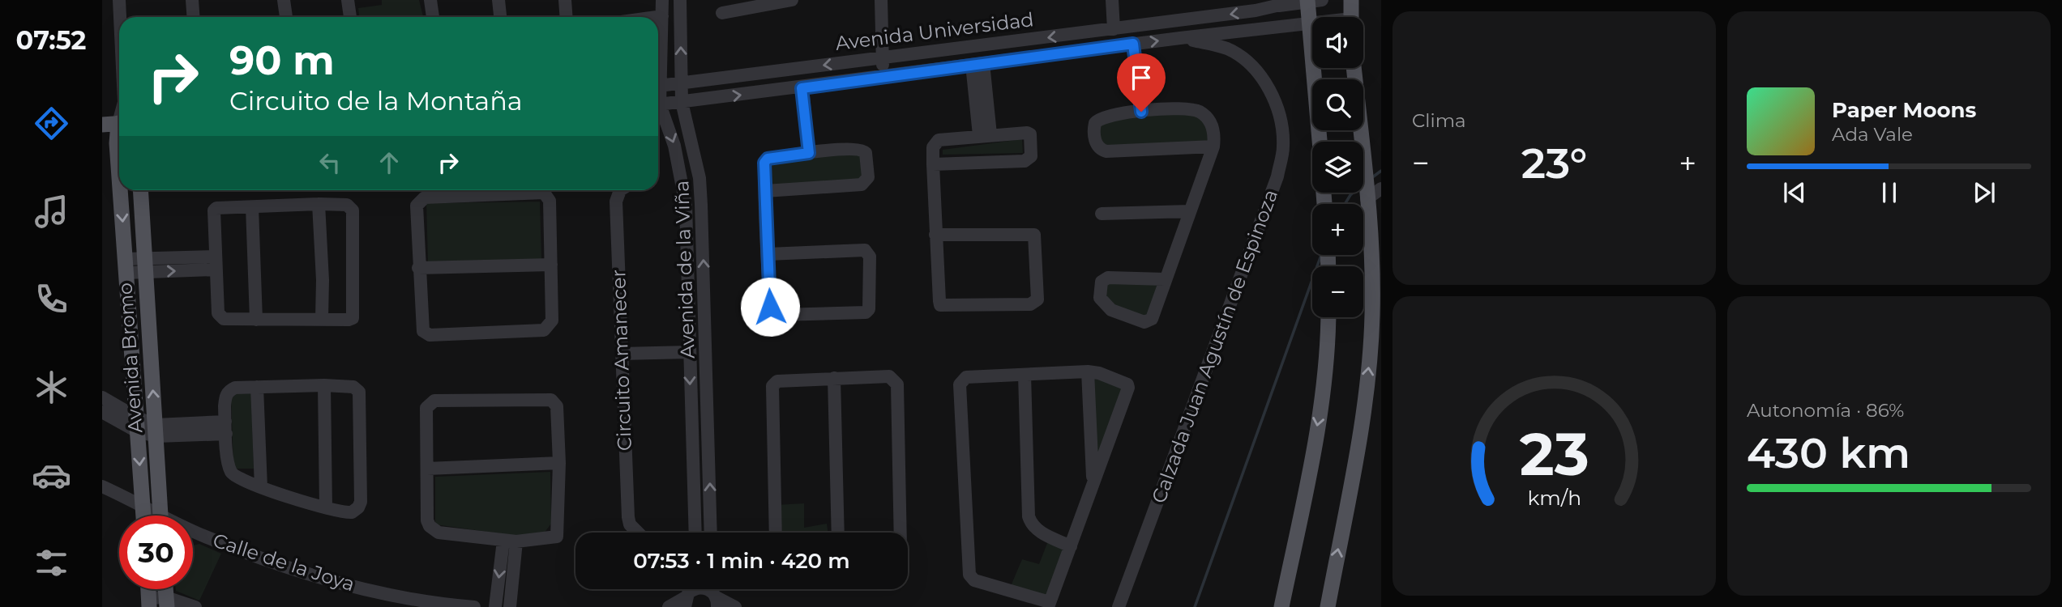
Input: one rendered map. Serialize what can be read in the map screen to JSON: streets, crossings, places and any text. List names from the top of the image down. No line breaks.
{"streets":{"main road":["Avenida Bromo"],"street":["Avenida Universidad","Avenida de la Viña","Calzada Juan Agustín de Espinoza","Circuito Amanecer","Calle de la Joya"]},"crossings":[["Avenida Universidad","Avenida de la Viña"],["Avenida Universidad","Calzada Juan Agustín de Espinoza"],["Avenida Bromo","Calle de la Joya"]],"page":{"tabs":"07:52","tile":["Clima",["Autonomía · 86%","430 km"]],"map_buttons":["+","−"],"turn":["90 m","Circuito de la Montaña"],"song":["Paper Moons","Ada Vale"],"heat":["−","23°","+"],"limit":"30","trip":"07:53 · 1 min · 420 m","gauge":["23","km/h"]}}
